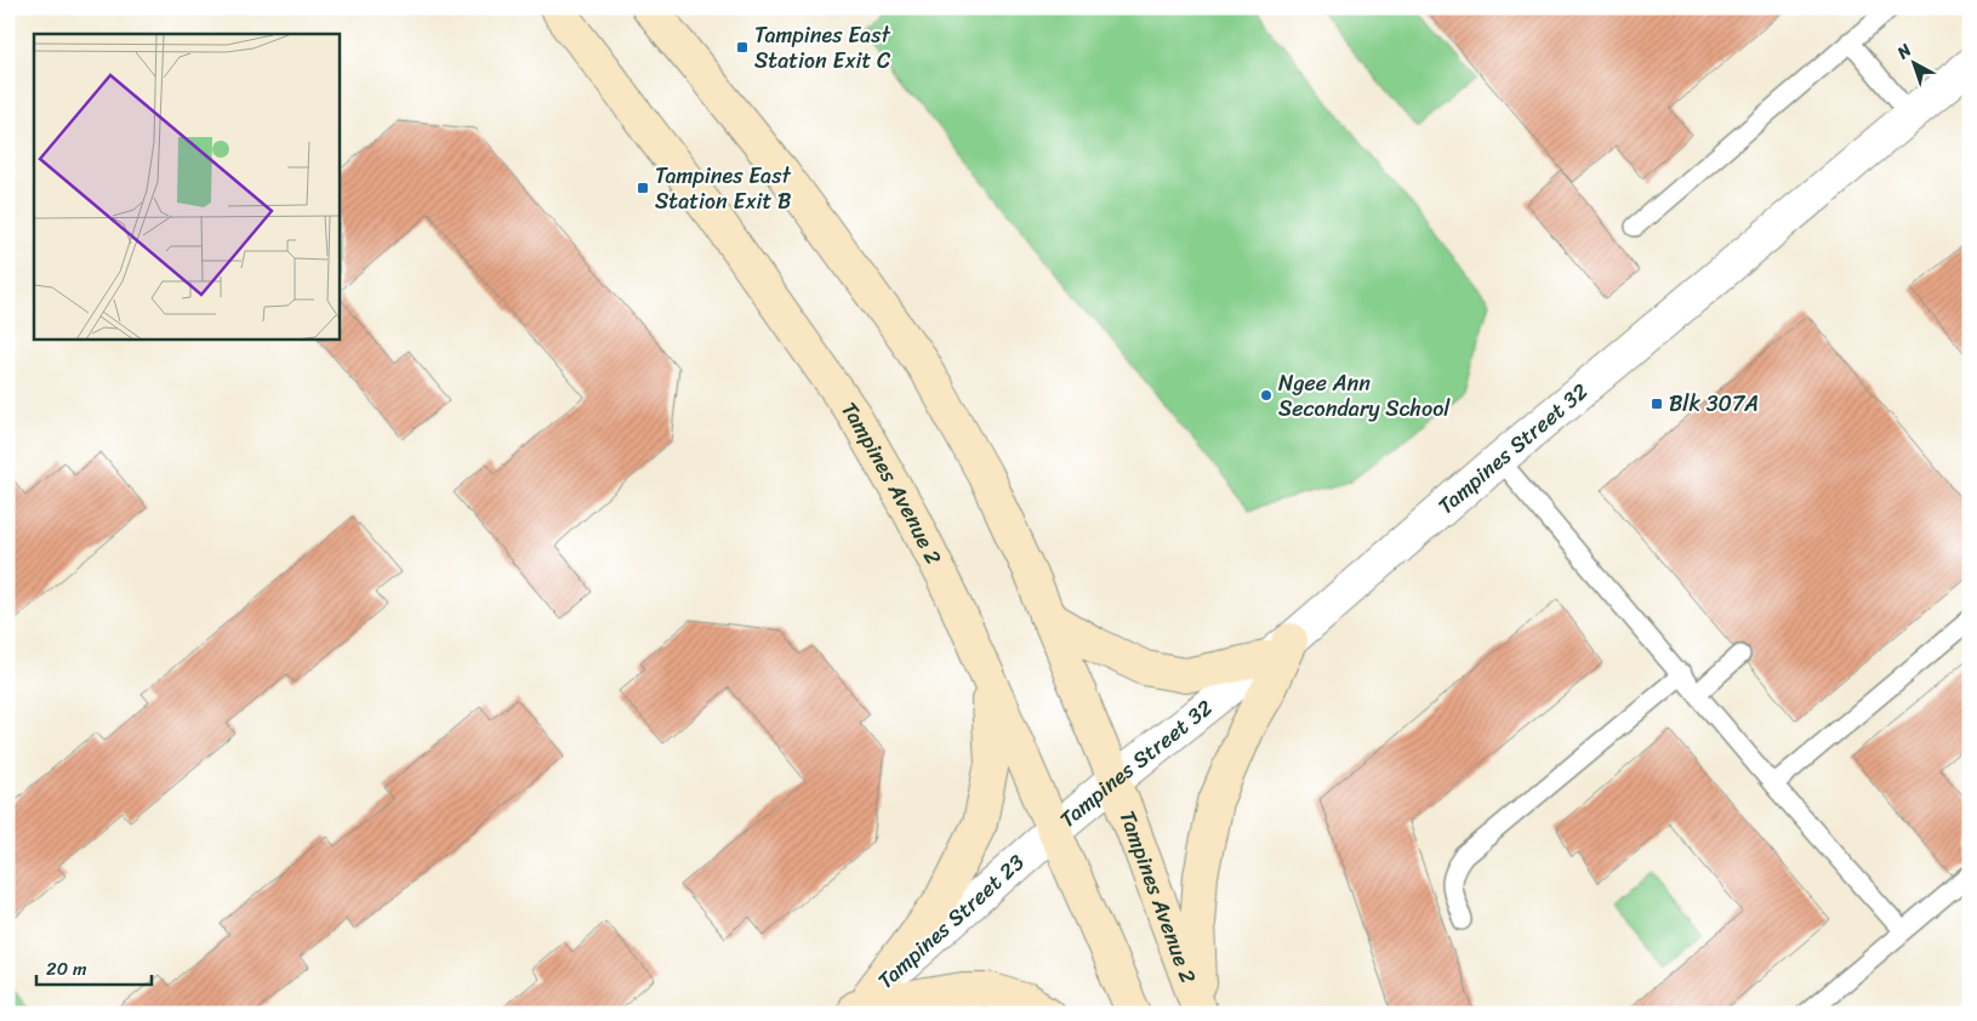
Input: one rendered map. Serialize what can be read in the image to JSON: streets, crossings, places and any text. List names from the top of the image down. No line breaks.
{"streets":{"main road":["Tampines Avenue 2"],"street":["Tampines Street 32","Tampines Street 23"]},"crossings":[["Tampines Street 32","Tampines Avenue 2"],["Tampines Street 32","Tampines Street 23"],["Tampines Avenue 2","Tampines Street 23"]],"places":{"transit":["Tampines East Station Exit C","Tampines East Station Exit B","Blk 307A"],"other":["Ngee Ann Secondary School"]},"scale_bar":"20 m","north":"top left"}
